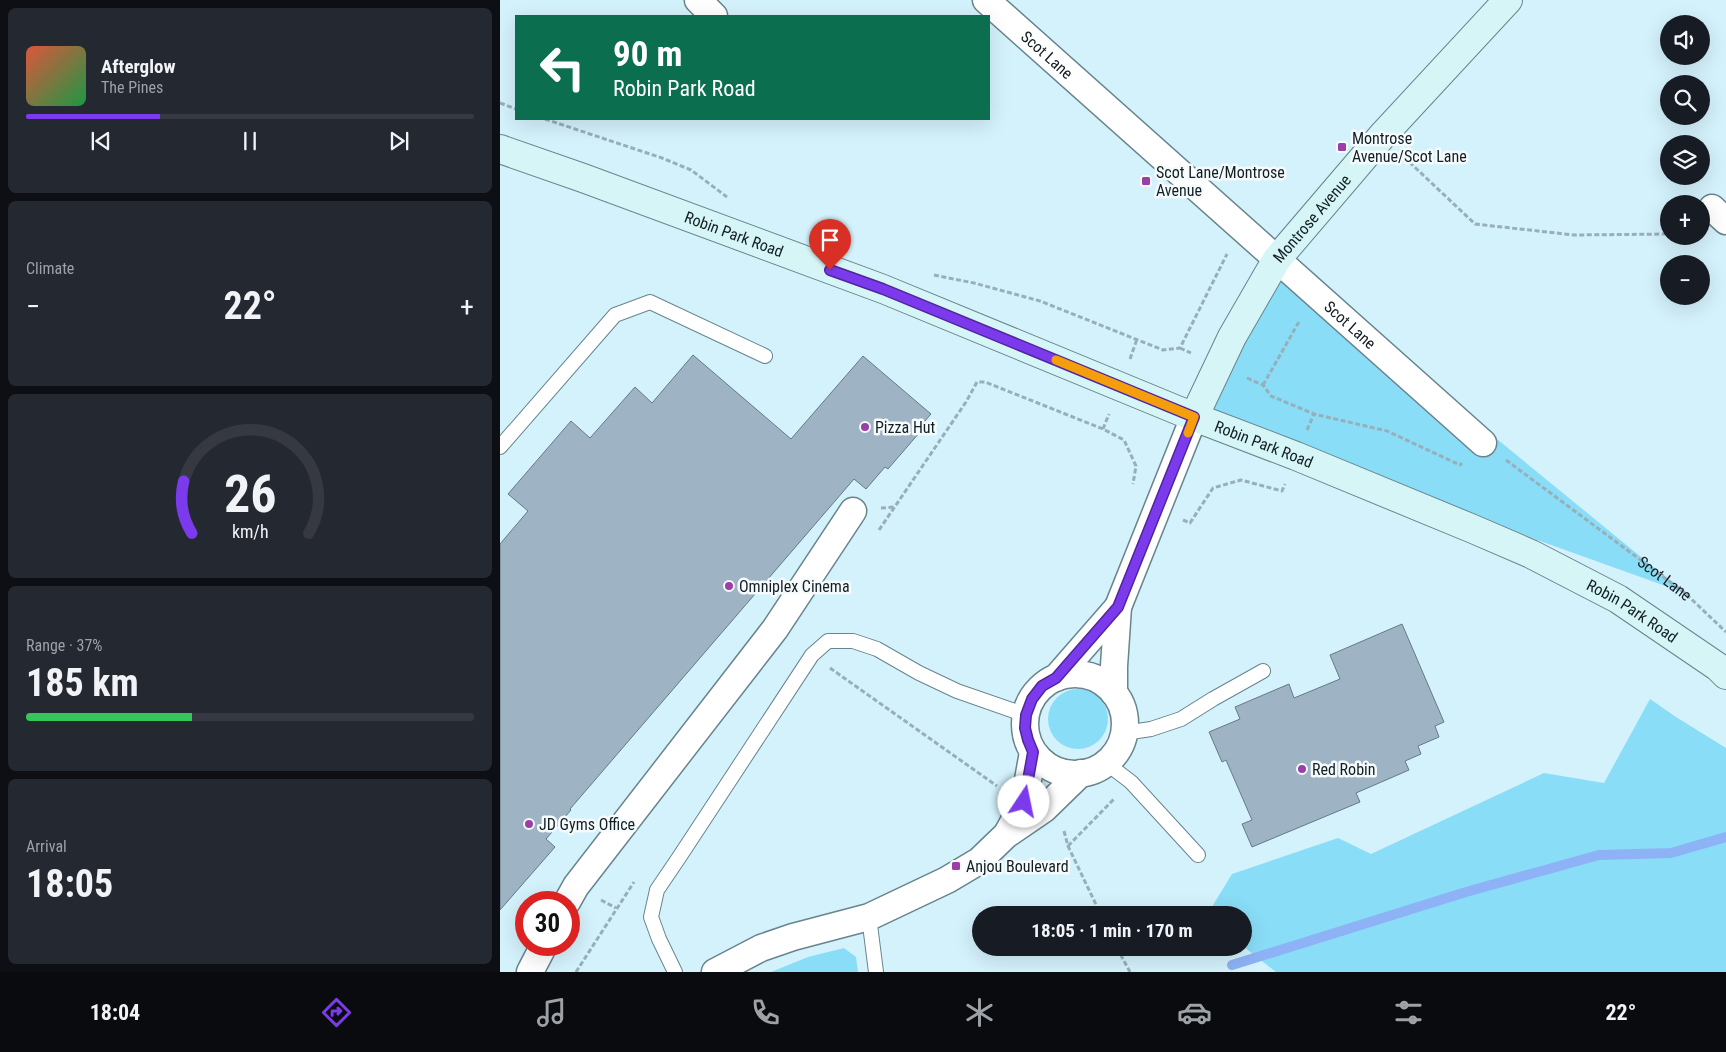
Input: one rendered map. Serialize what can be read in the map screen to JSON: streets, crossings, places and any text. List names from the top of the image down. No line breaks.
{"streets":{"street":["Scot Lane","Montrose Avenue","Robin Park Road"]},"crossings":[["Scot Lane","Montrose Avenue"],["Montrose Avenue","Robin Park Road"]],"places":{"transit":["Montrose Avenue/Scot Lane","Scot Lane/Montrose Avenue","Anjou Boulevard"],"other":["Pizza Hut","Omniplex Cinema","Red Robin","JD Gyms Office"]},"page":{"map_buttons":["+","−"],"turn":["90 m","Robin Park Road"],"song":["Afterglow","The Pines"],"tile":["Climate",["Range · 37%","185 km"],["Arrival","18:05"]],"heat":["−","22°","+"],"limit":"30","trip":"18:05 · 1 min · 170 m","tabs":["18:04","22°"],"gauge":["26","km/h"]}}
